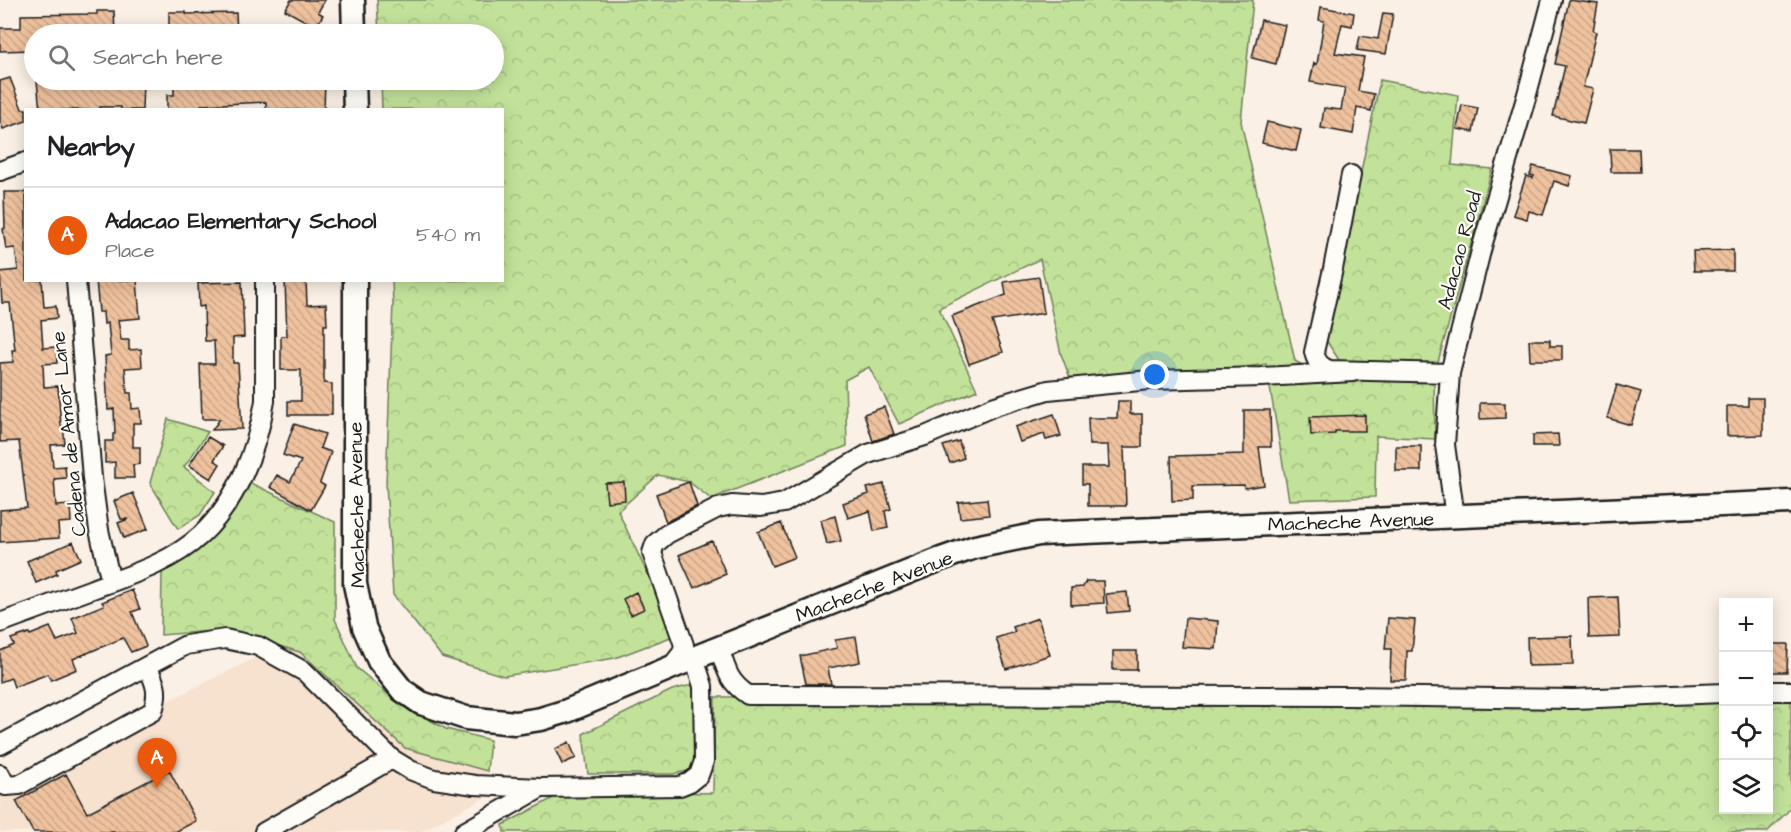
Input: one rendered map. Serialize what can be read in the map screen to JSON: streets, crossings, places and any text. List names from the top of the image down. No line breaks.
{"streets":{"main road":["Macheche Avenue"],"street":["Adacao Road","Cadena de Amor Lane"]},"crossings":[["Adacao Road","Macheche Avenue"]],"page":{"search":"Search here","heading":"Nearby","list":[{"mark":"A","name":"Adacao Elementary School","note":"Place","value":"540 m"}],"map_buttons":["+","−"],"pins":"A"}}
